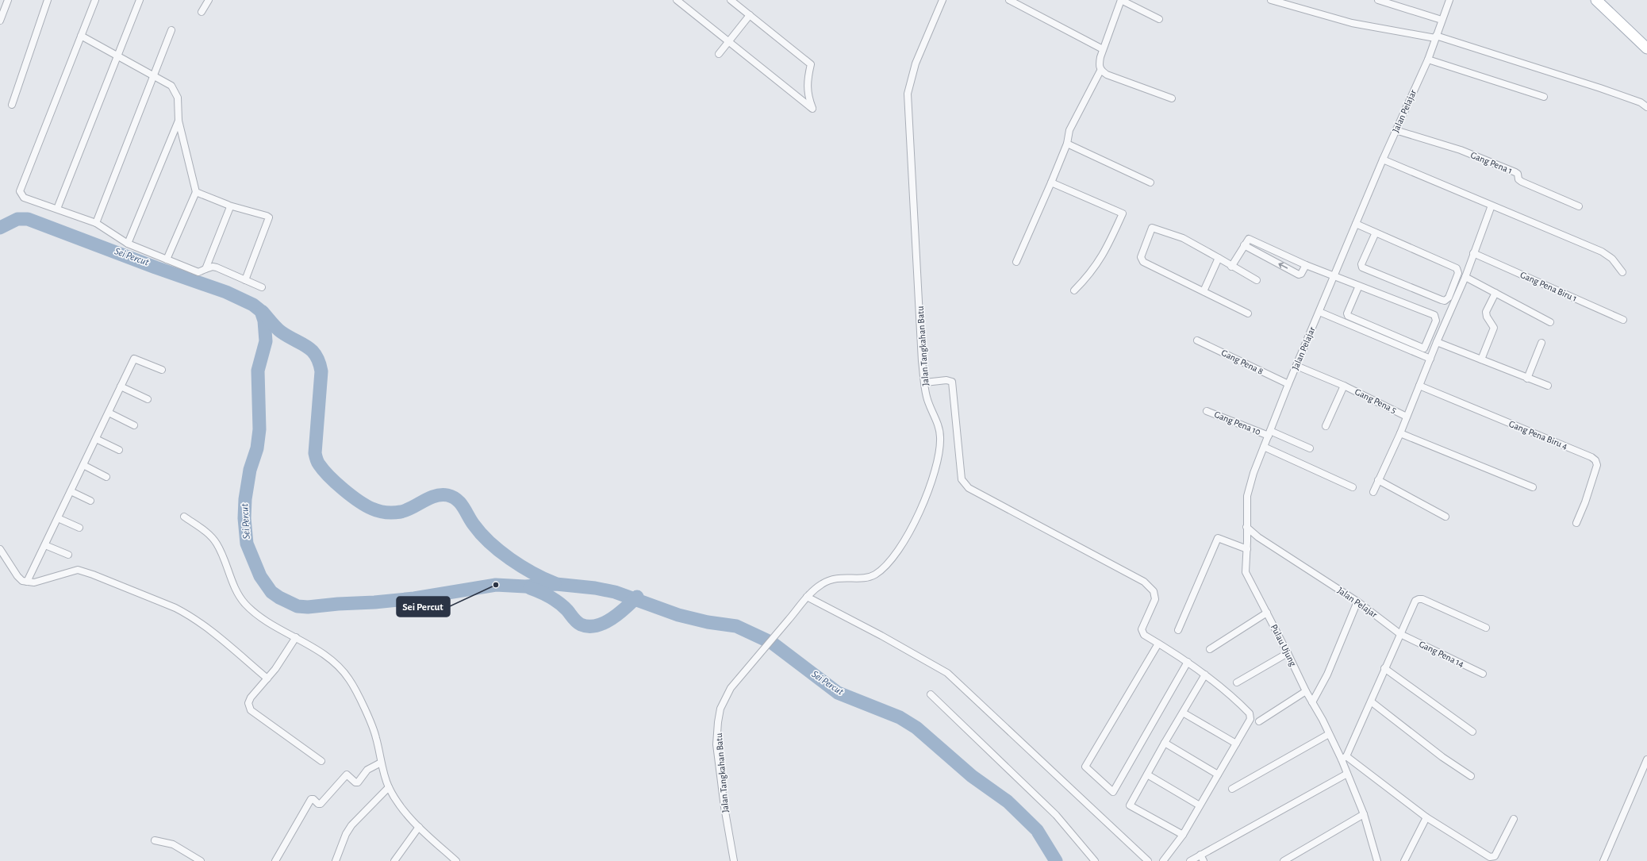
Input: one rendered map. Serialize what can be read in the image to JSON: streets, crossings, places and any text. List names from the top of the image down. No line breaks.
{"streets":{"street":["Jalan Pelajar","Gang Pena 1","Gang Pena Biru 1","Jalan Tangkahan Batu","Gang Pena 8","Gang Pena 5","Gang Pena 10","Gang Pena Biru 4","Pulau Ujung","Gang Pena 14"]},"crossings":[["Jalan Pelajar","Gang Pena 1"],["Jalan Pelajar","Gang Pena 8"],["Jalan Pelajar","Gang Pena 5"],["Jalan Pelajar","Gang Pena 10"],["Jalan Pelajar","Pulau Ujung"],["Jalan Pelajar","Gang Pena 14"]],"water":["Sei Percut"],"places":["Sei Percut"]}
